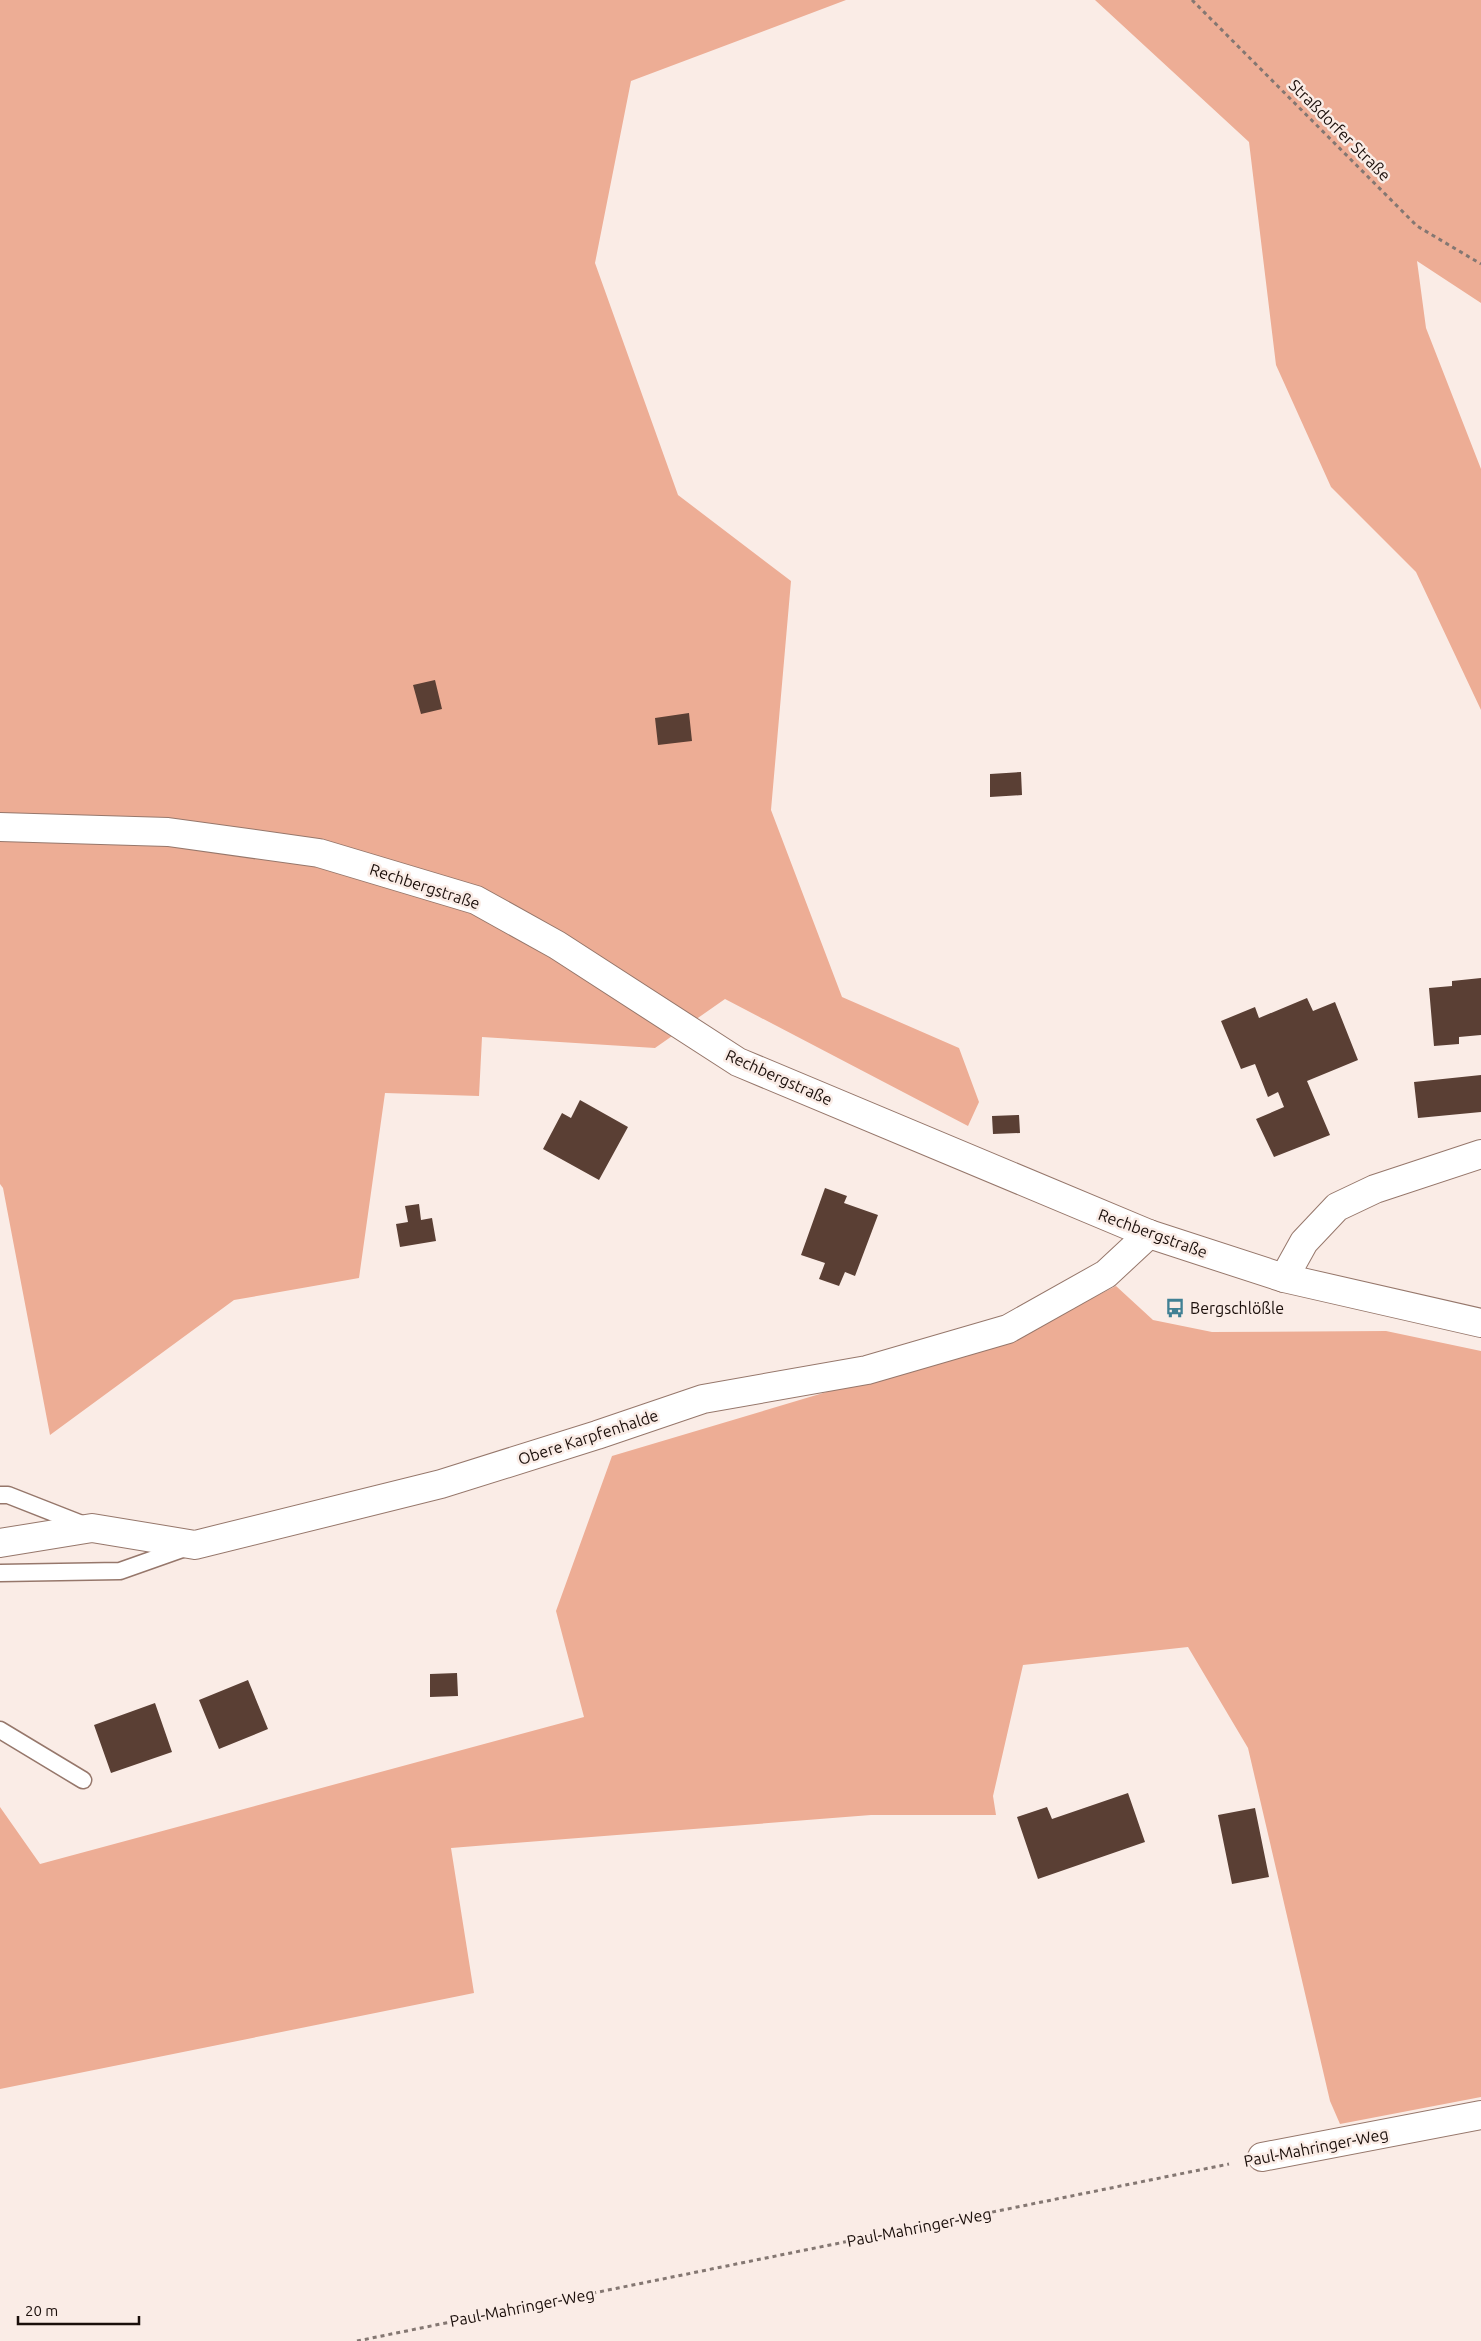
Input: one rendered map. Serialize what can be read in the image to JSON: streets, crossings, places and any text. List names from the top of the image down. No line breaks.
{"streets":{"street":["Rechbergstraße","Obere Karpfenhalde","Paul-Mahringer-Weg"],"path":["Straßdorfer Straße"]},"crossings":[["Rechbergstraße","Obere Karpfenhalde"]],"places":{"bus stop":["Bergschlößle"]},"scale_bar":"20 m"}
